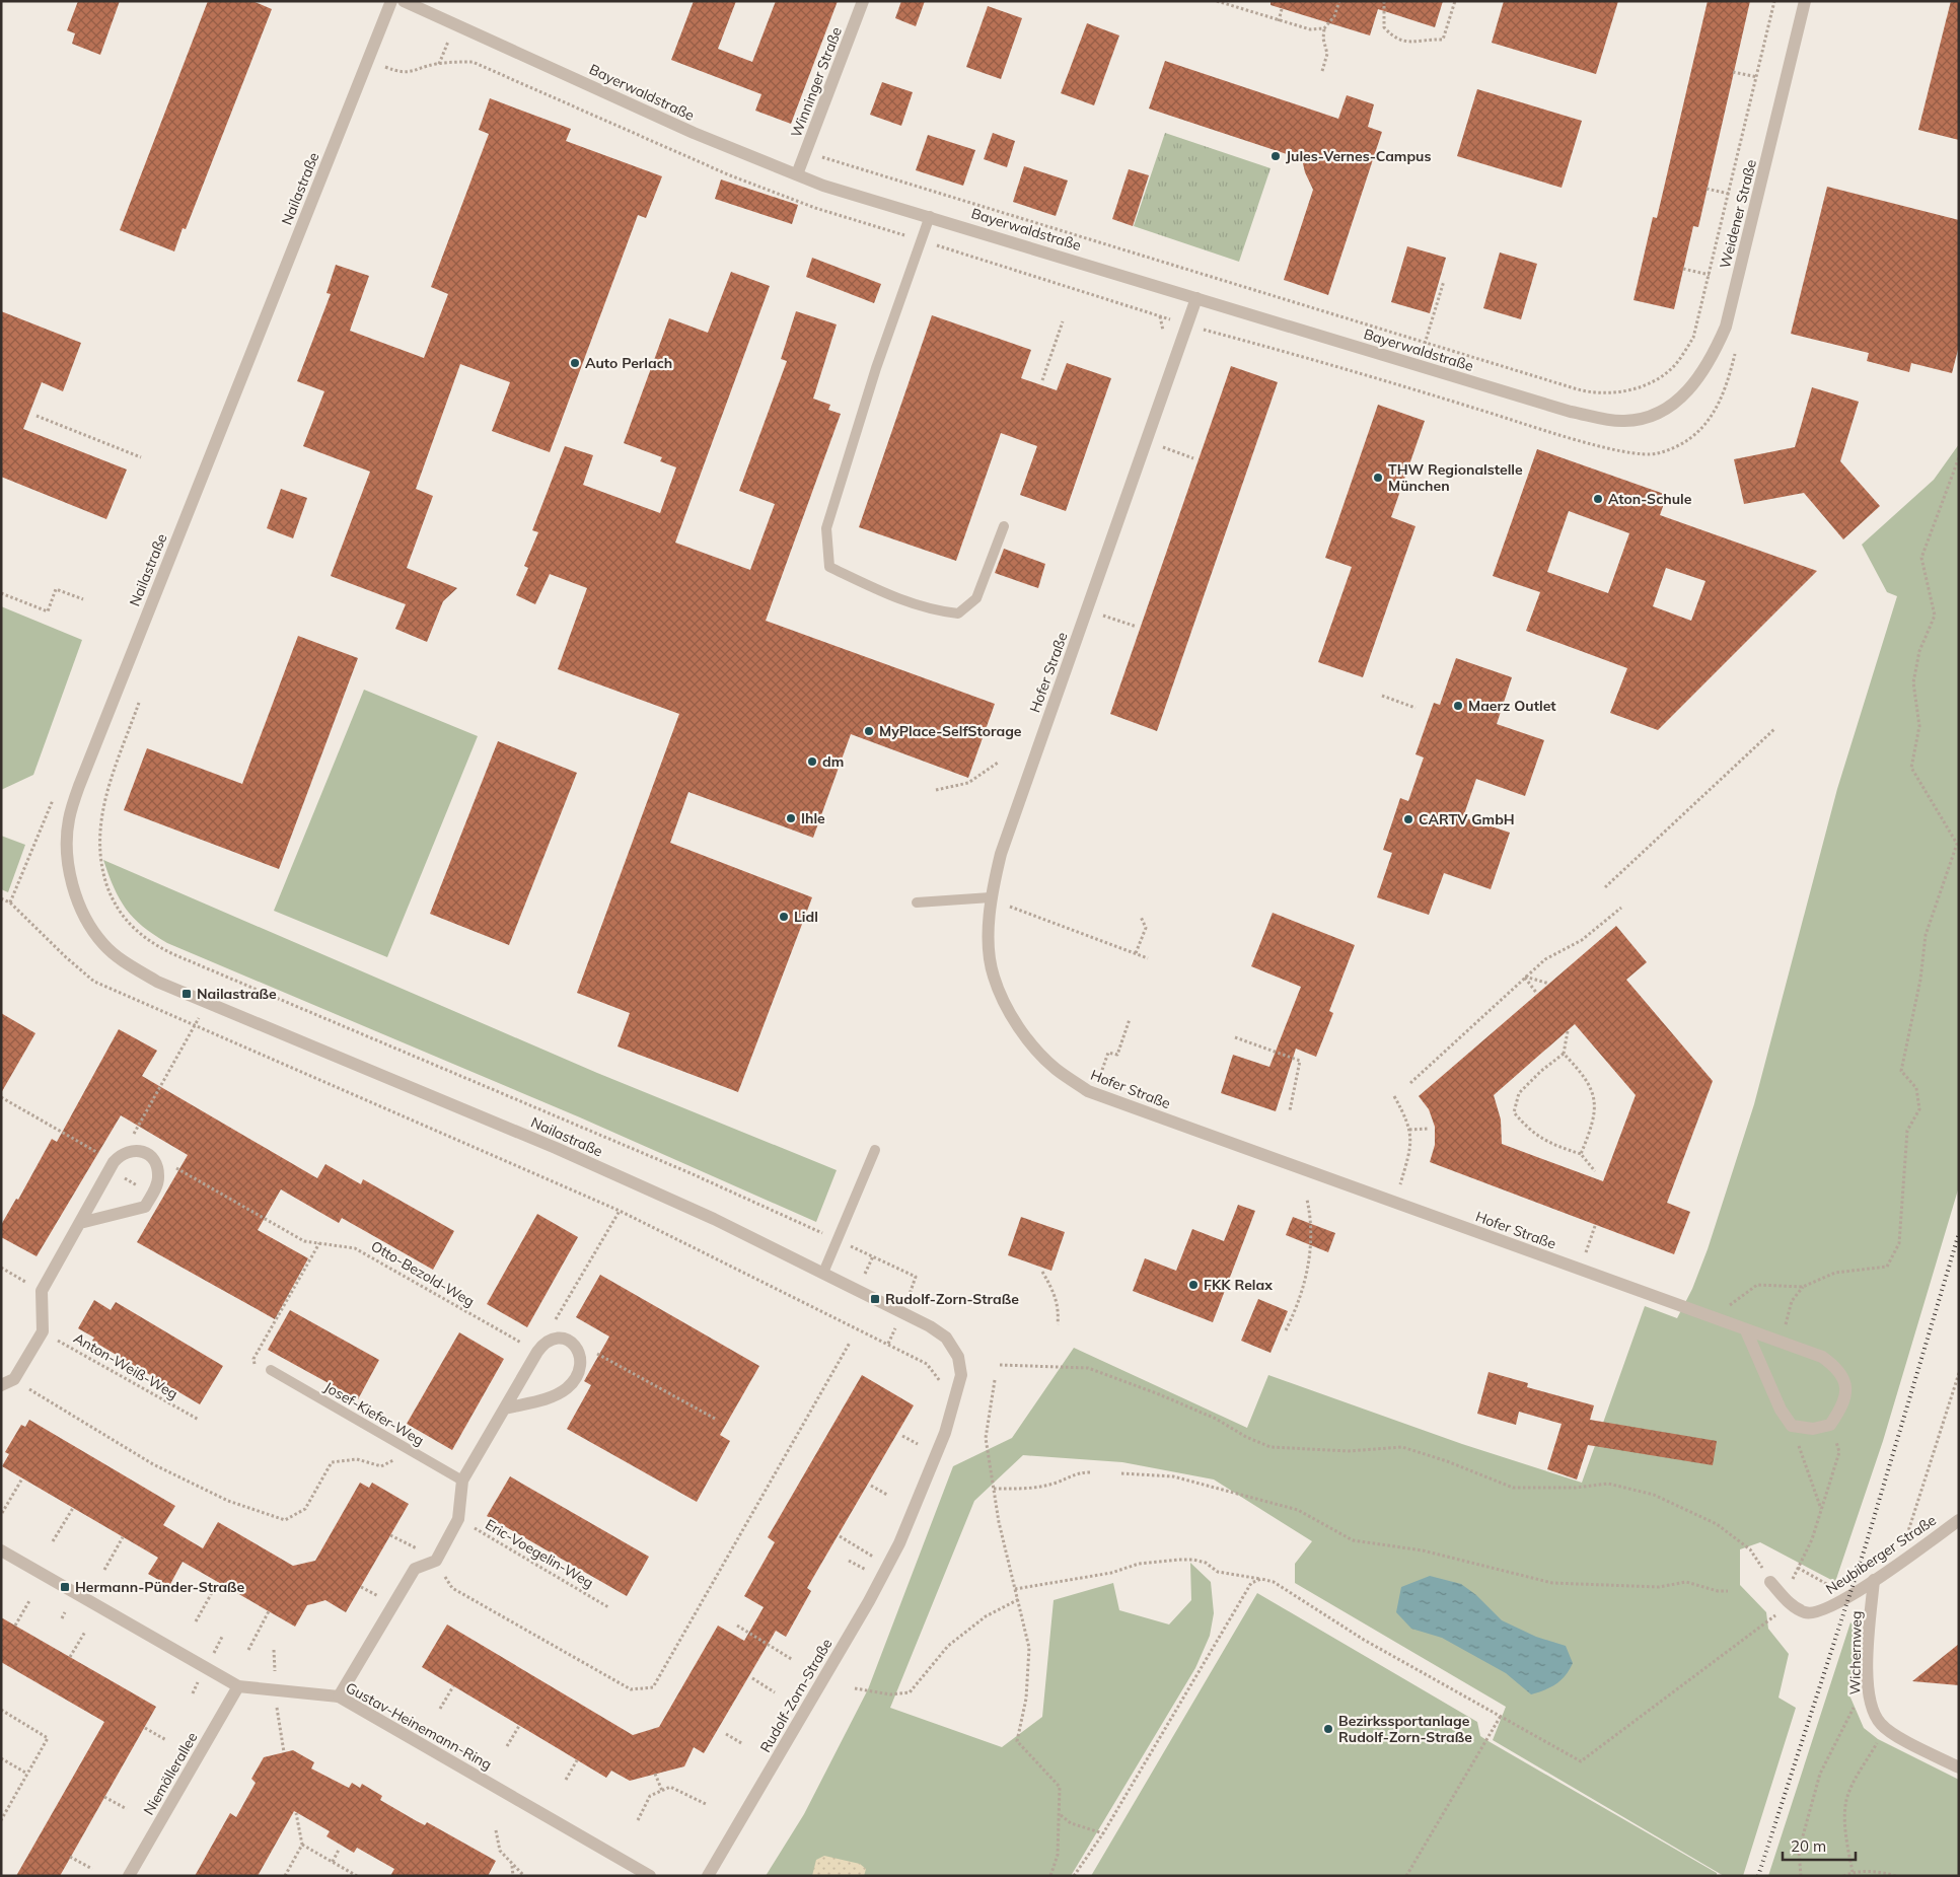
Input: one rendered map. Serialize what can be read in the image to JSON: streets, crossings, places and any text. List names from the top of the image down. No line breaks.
{"streets":{"street":["Winninger Straße","Bayerwaldstraße","Nailastraße","Weidener Straße","Hofer Straße","Neubiberger Straße","Wichernweg","Rudolf-Zorn-Straße","Gustav-Heinemann-Ring","Niemöllerallee"],"lane":["Josef-Kiefer-Weg"],"path":["Otto-Bezold-Weg","Anton-Weiß-Weg","Eric-Voegelin-Weg"]},"crossings":[["Winninger Straße","Bayerwaldstraße"],["Bayerwaldstraße","Weidener Straße"],["Bayerwaldstraße","Hofer Straße"],["Nailastraße","Rudolf-Zorn-Straße"],["Neubiberger Straße","Wichernweg"],["Gustav-Heinemann-Ring","Niemöllerallee"]],"places":{"other":["Jules-Vernes-Campus","Auto Perlach","THW Regionalstelle München","Aton-Schule","Maerz Outlet","MyPlace-SelfStorage","dm","Ihle","CARTV GmbH","Lidl","FKK Relax","Bezirkssportanlage Rudolf-Zorn-Straße"],"transit":["Nailastraße","Rudolf-Zorn-Straße","Hermann-Pünder-Straße"]},"scale_bar":"20 m"}
